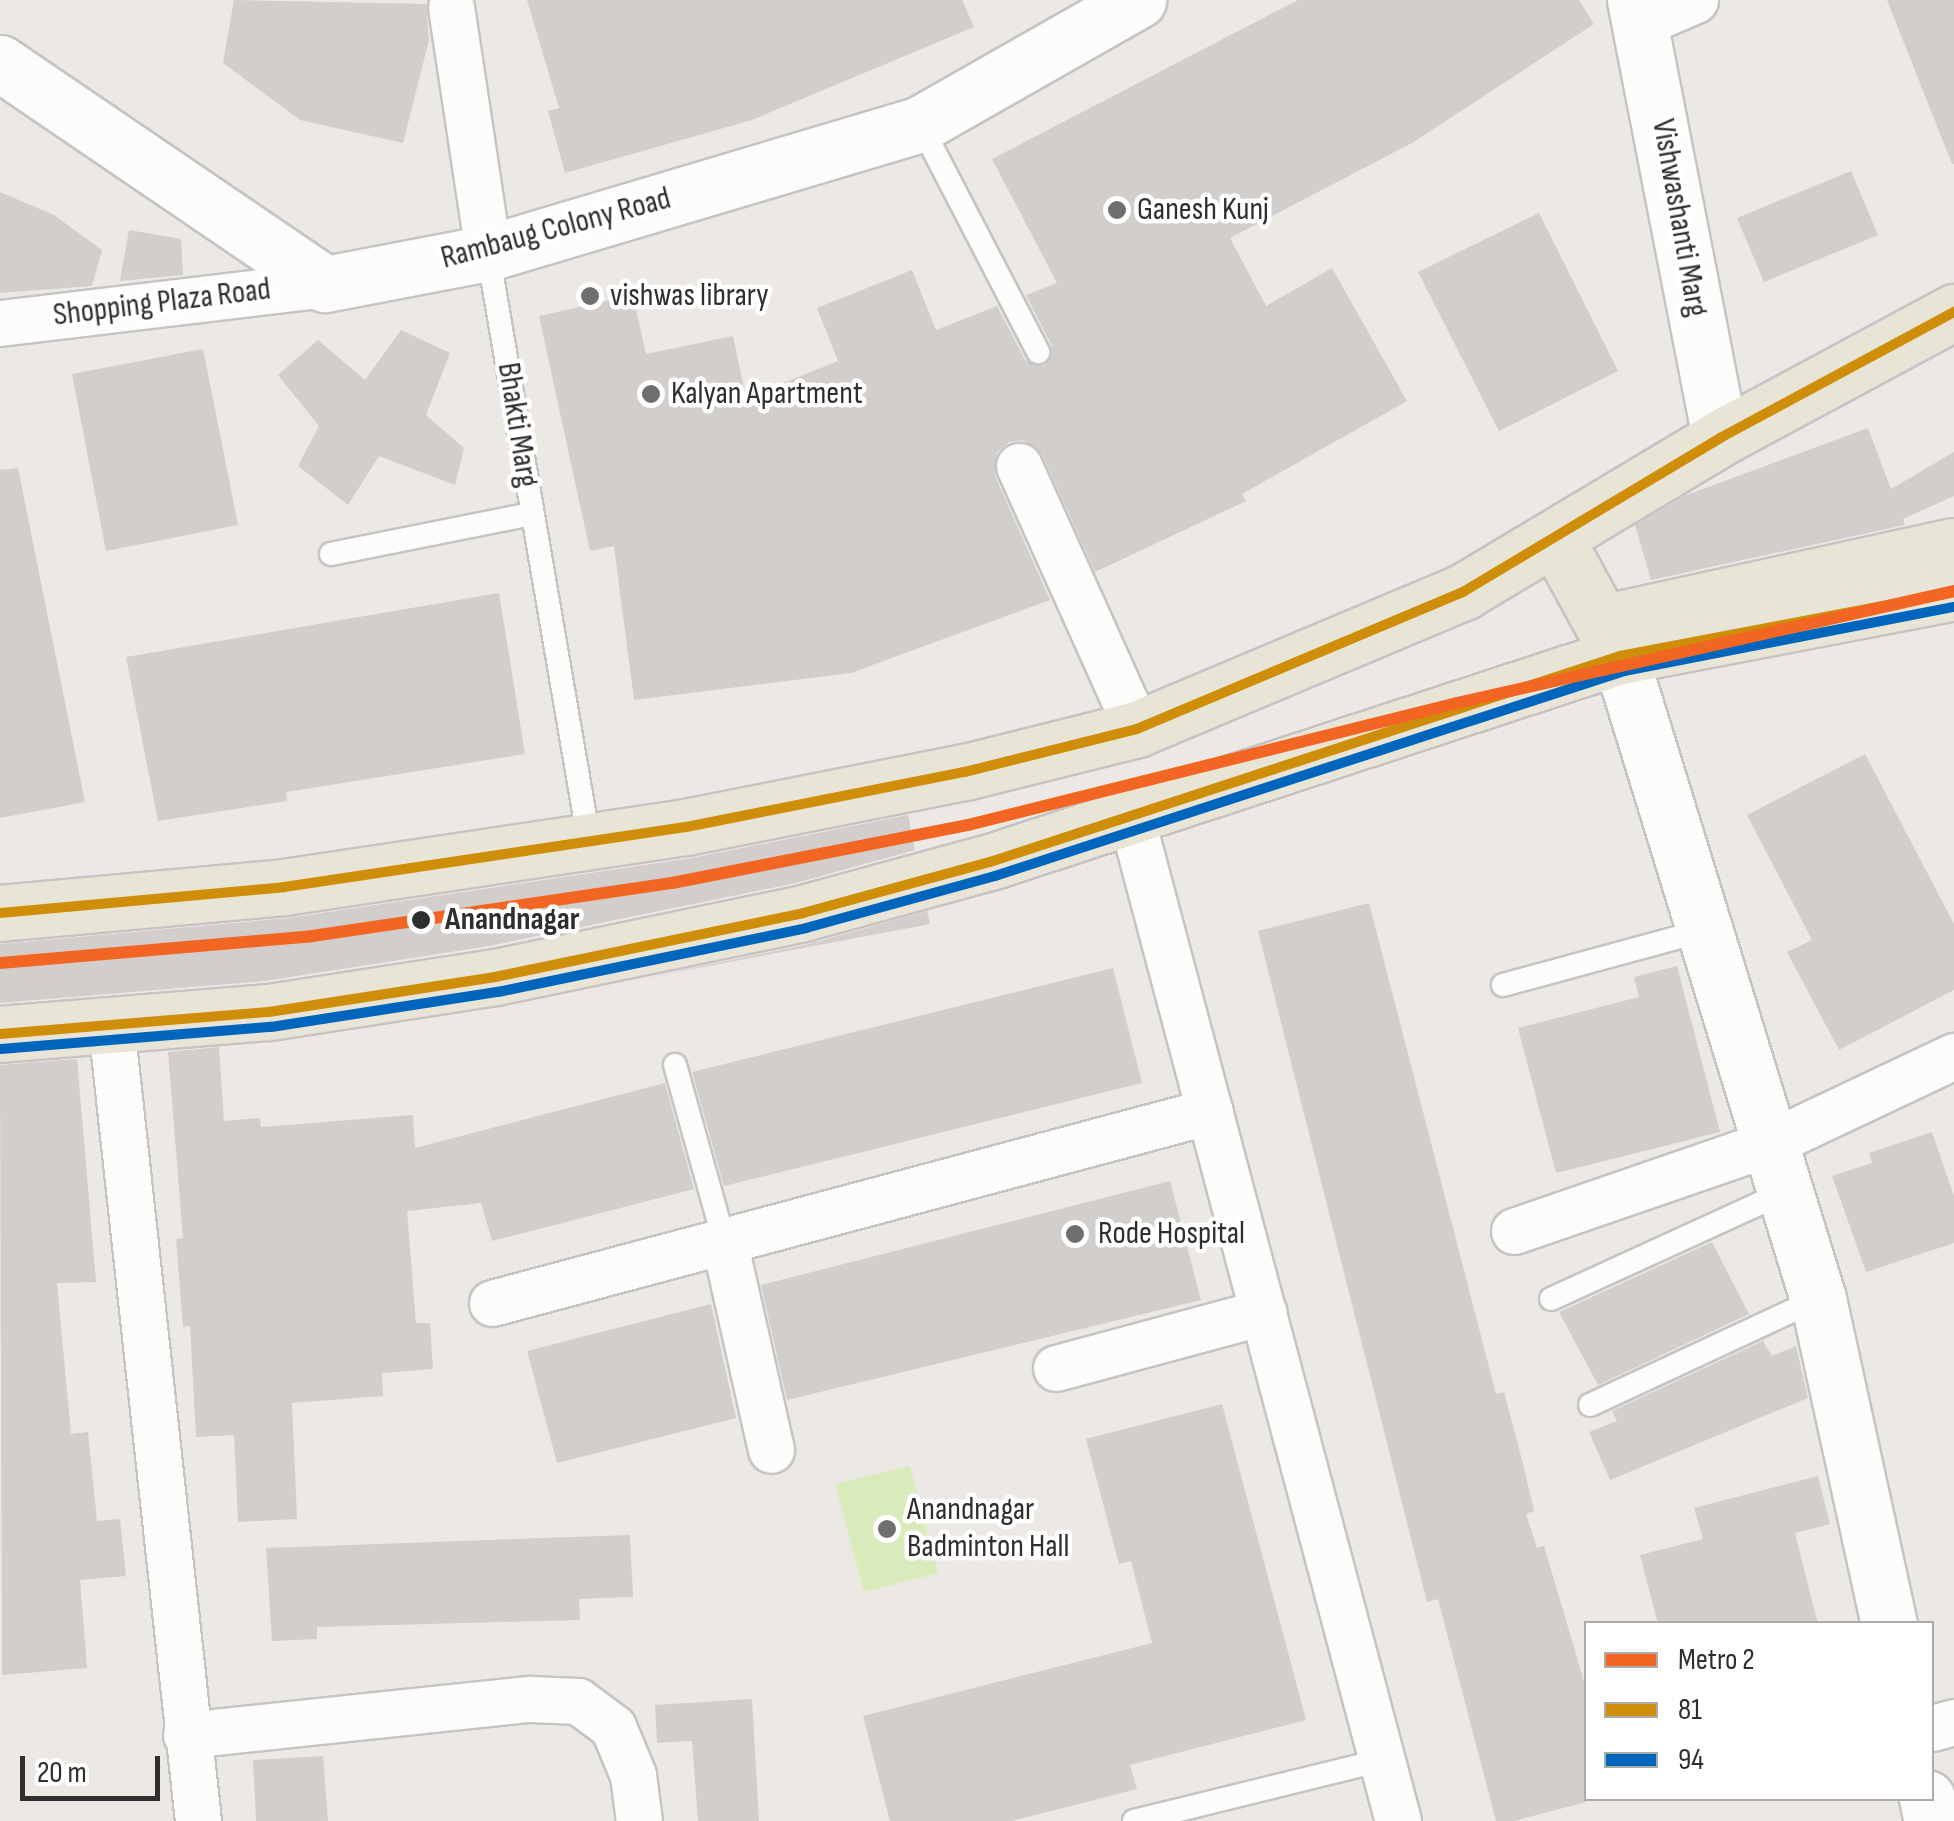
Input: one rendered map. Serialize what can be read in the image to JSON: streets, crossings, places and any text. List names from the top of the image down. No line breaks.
{"streets":{"street":["Vishwashanti Marg","Rambaug Colony Road","Shopping Plaza Road","Bhakti Marg"]},"crossings":[["Rambaug Colony Road","Shopping Plaza Road"],["Rambaug Colony Road","Bhakti Marg"]],"places":["Ganesh Kunj","vishwas library","Kalyan Apartment","Anandnagar","Rode Hospital","Anandnagar Badminton Hall"],"lines":["transit line 81","metro line 2","transit line 94"],"legend":["Metro 2","81","94"],"scale_bar":"20 m"}
